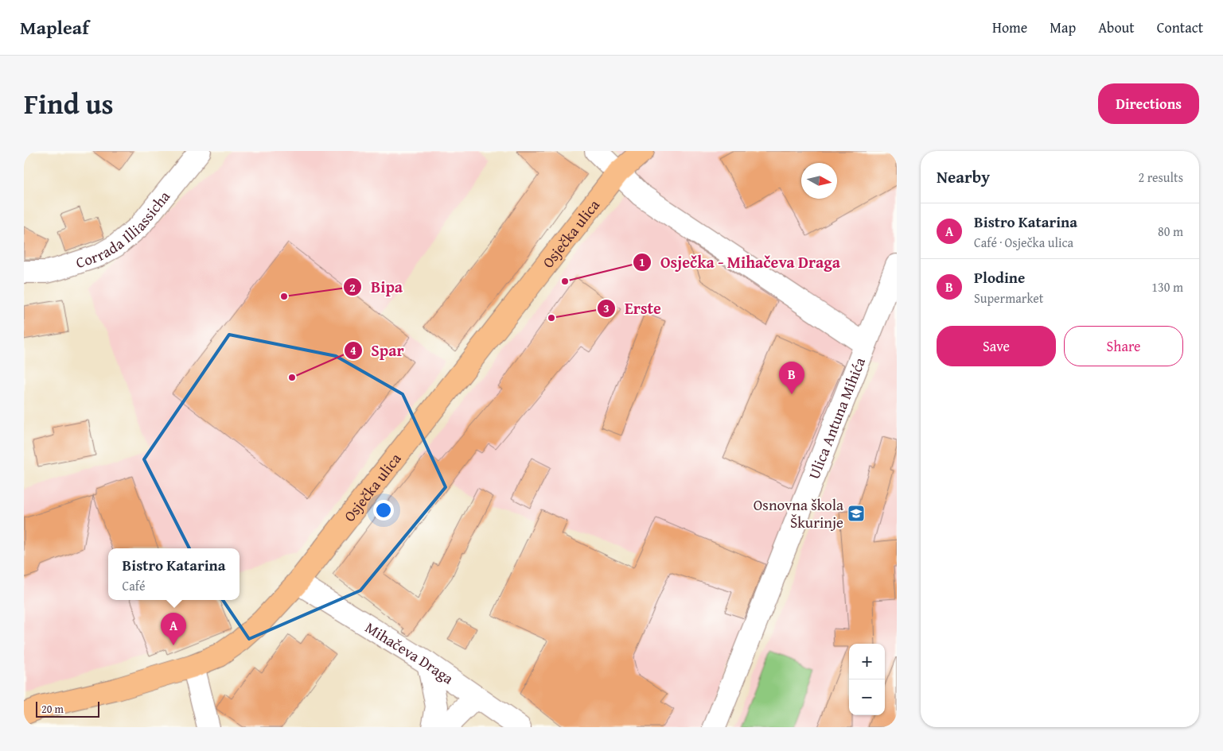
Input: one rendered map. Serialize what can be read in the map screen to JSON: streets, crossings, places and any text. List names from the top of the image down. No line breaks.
{"streets":{"main road":["Osječka ulica"],"street":["Corrada Illiassicha","Ulica Antuna Mihića","Mihačeva Draga"]},"crossings":[["Osječka ulica","Mihačeva Draga"]],"places":{"other":["Osječka - Mihačeva Draga","Bipa","Erste","Spar"],"school or university":["Osnovna škola Škurinje"]},"scale_bar":"20 m","north":"right","page":{"header":"Mapleaf","nav":["Home","Map","About","Contact"],"title":"Find us","buttons":["Directions",["Save","Share"]],"heading":["Nearby","2 results"],"list":[{"mark":"A","name":"Bistro Katarina","note":"Café · Osječka ulica","value":"80 m"},{"mark":"B","name":"Plodine","note":"Supermarket","value":"130 m"}],"pins":["B","A"],"popup":["Bistro Katarina","Café"],"map_buttons":["+","−"],"scale":"20 m"}}
